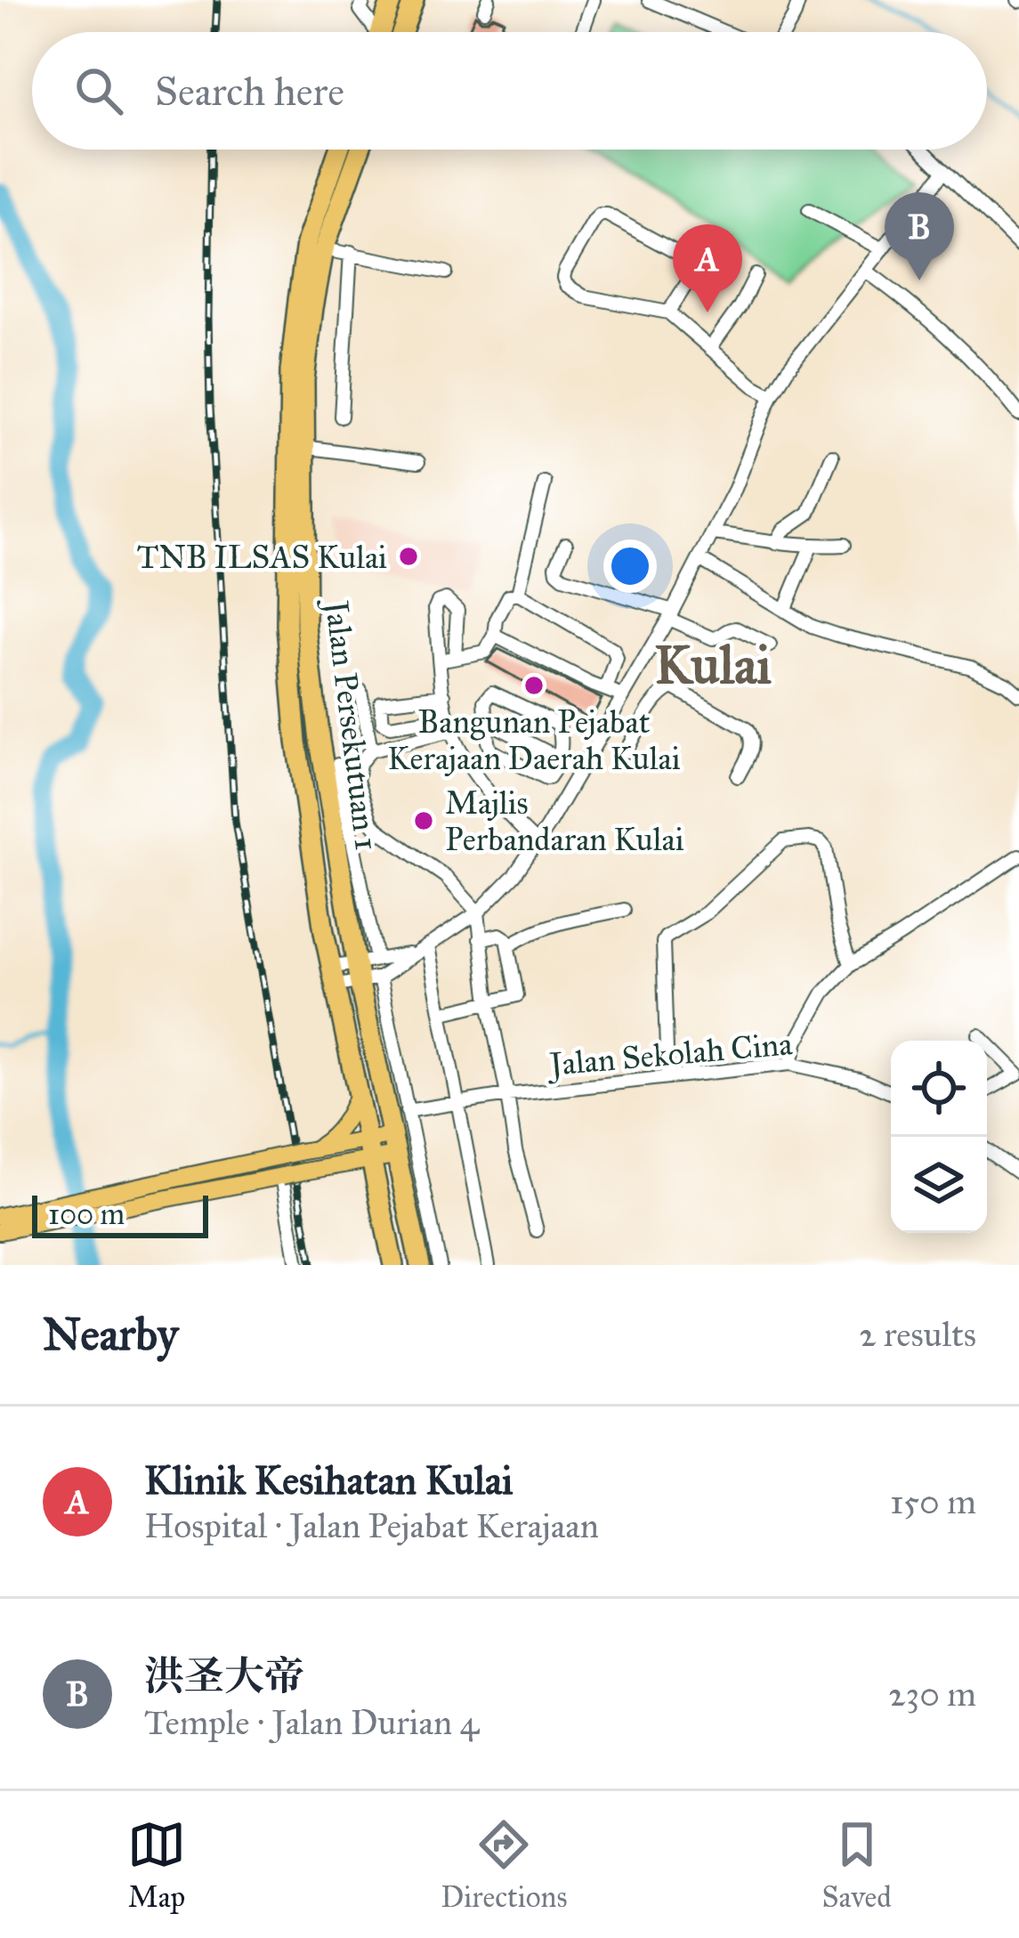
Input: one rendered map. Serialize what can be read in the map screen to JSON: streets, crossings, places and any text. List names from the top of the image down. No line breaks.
{"streets":{"highway":["Jalan Persekutuan 1"],"street":["Jalan Sekolah Cina"]},"districts":["Kulai"],"places":["TNB ILSAS Kulai","Bangunan Pejabat Kerajaan Daerah Kulai","Majlis Perbandaran Kulai"],"scale_bar":"100 m","page":{"search":"Search here","pins":["B","A"],"scale":"100 m","heading":["Nearby","2 results"],"list":[{"mark":"A","name":"Klinik Kesihatan Kulai","note":"Hospital · Jalan Pejabat Kerajaan","value":"150 m"},{"mark":"B","name":"洪圣大帝","note":"Temple · Jalan Durian 4","value":"230 m"}],"nav":["Map","Directions","Saved"]}}
